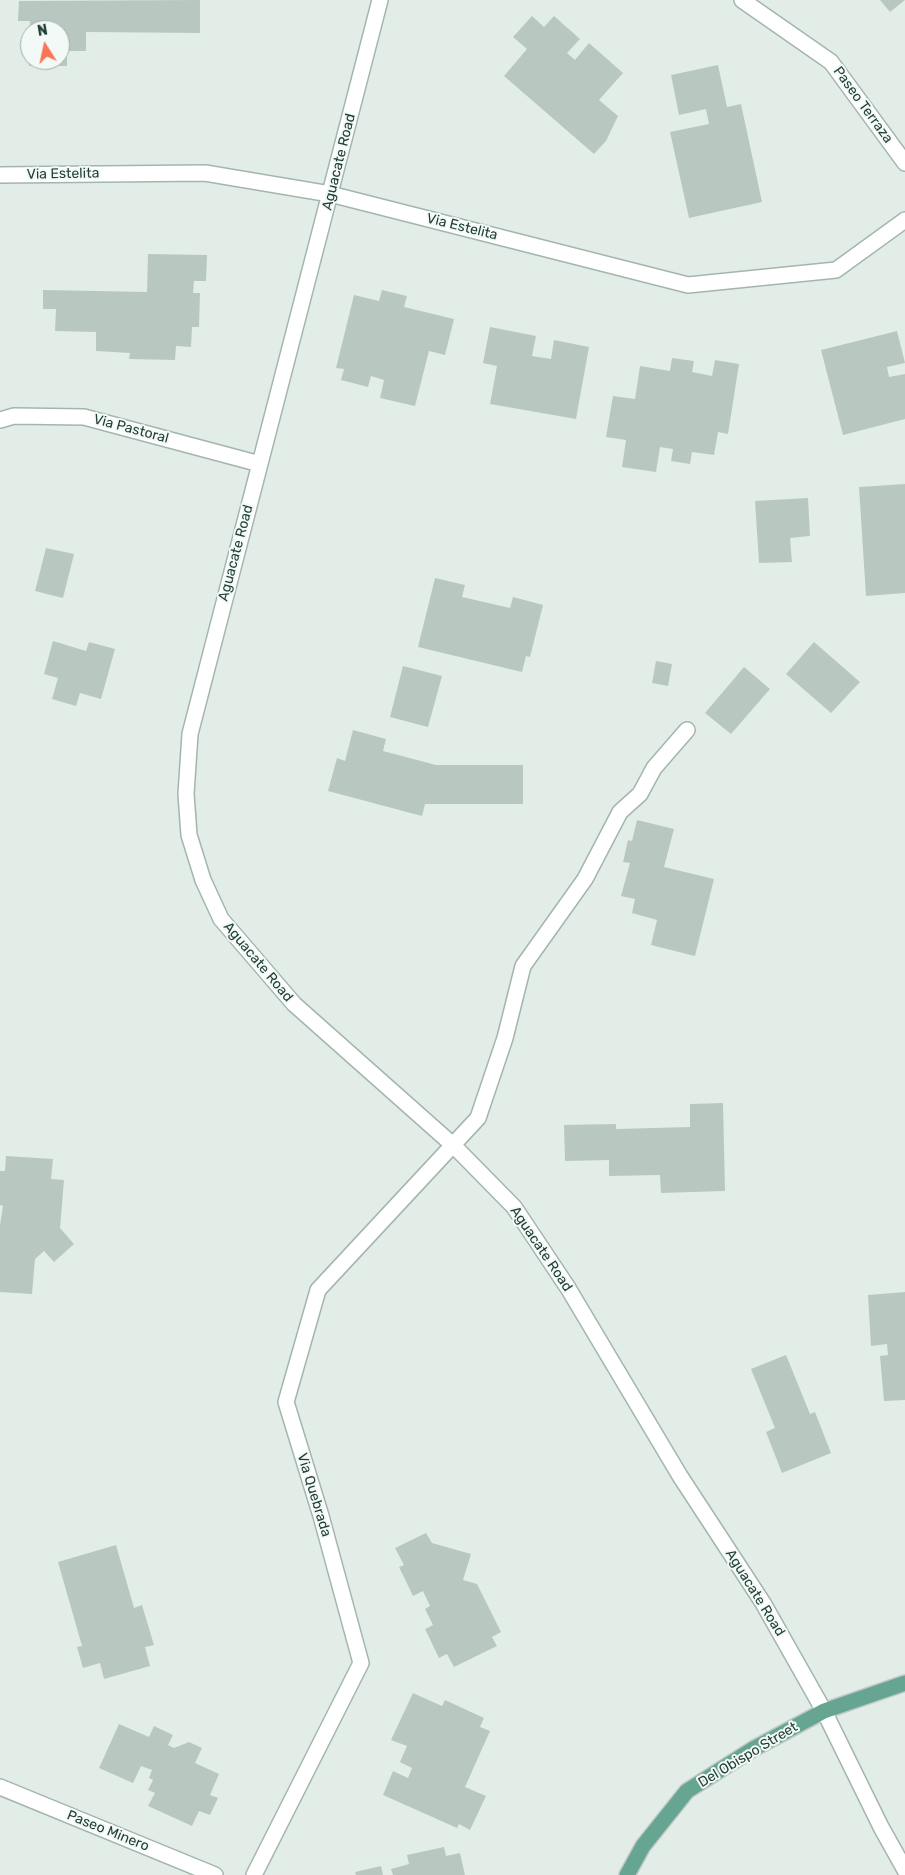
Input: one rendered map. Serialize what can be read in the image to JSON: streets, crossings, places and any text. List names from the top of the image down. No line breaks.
{"streets":{"main road":["Del Obispo Street"],"street":["Paseo Terraza","Aguacate Road","Via Estelita","Via Pastoral","Via Quebrada","Paseo Minero"]},"crossings":[["Aguacate Road","Via Estelita"],["Aguacate Road","Via Pastoral"],["Aguacate Road","Via Quebrada"],["Aguacate Road","Del Obispo Street"]],"north":"top"}
